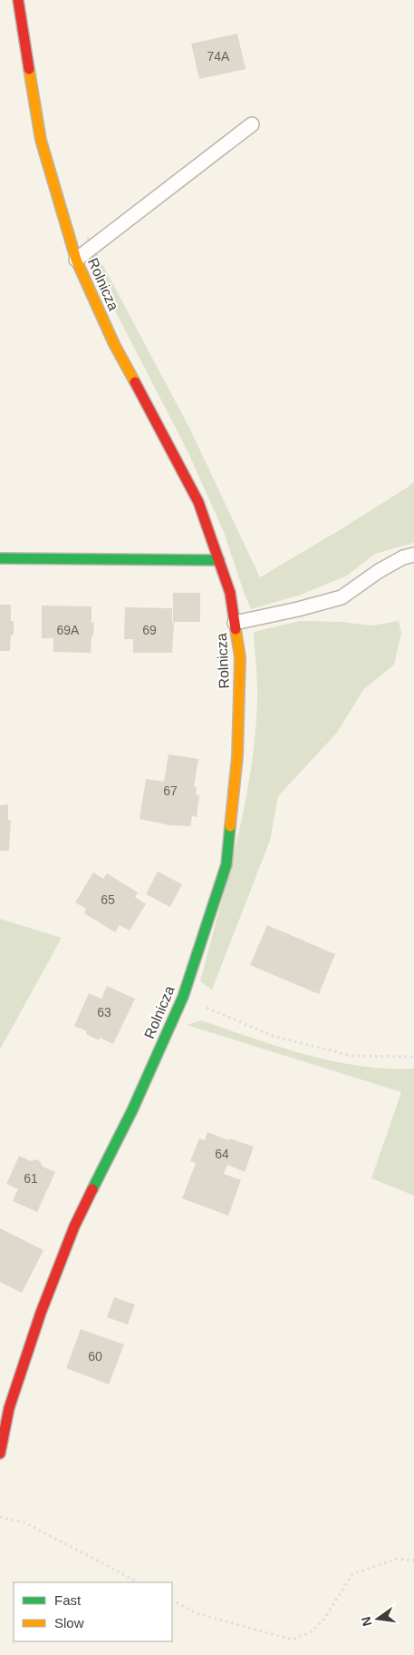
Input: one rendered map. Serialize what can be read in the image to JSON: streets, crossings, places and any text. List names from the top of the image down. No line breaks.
{"streets":{"street":["Rolnicza"]},"house_numbers":["74A","69A","69","67","65","63","64","61","60"],"legend":["Fast","Slow"],"north":"left"}
